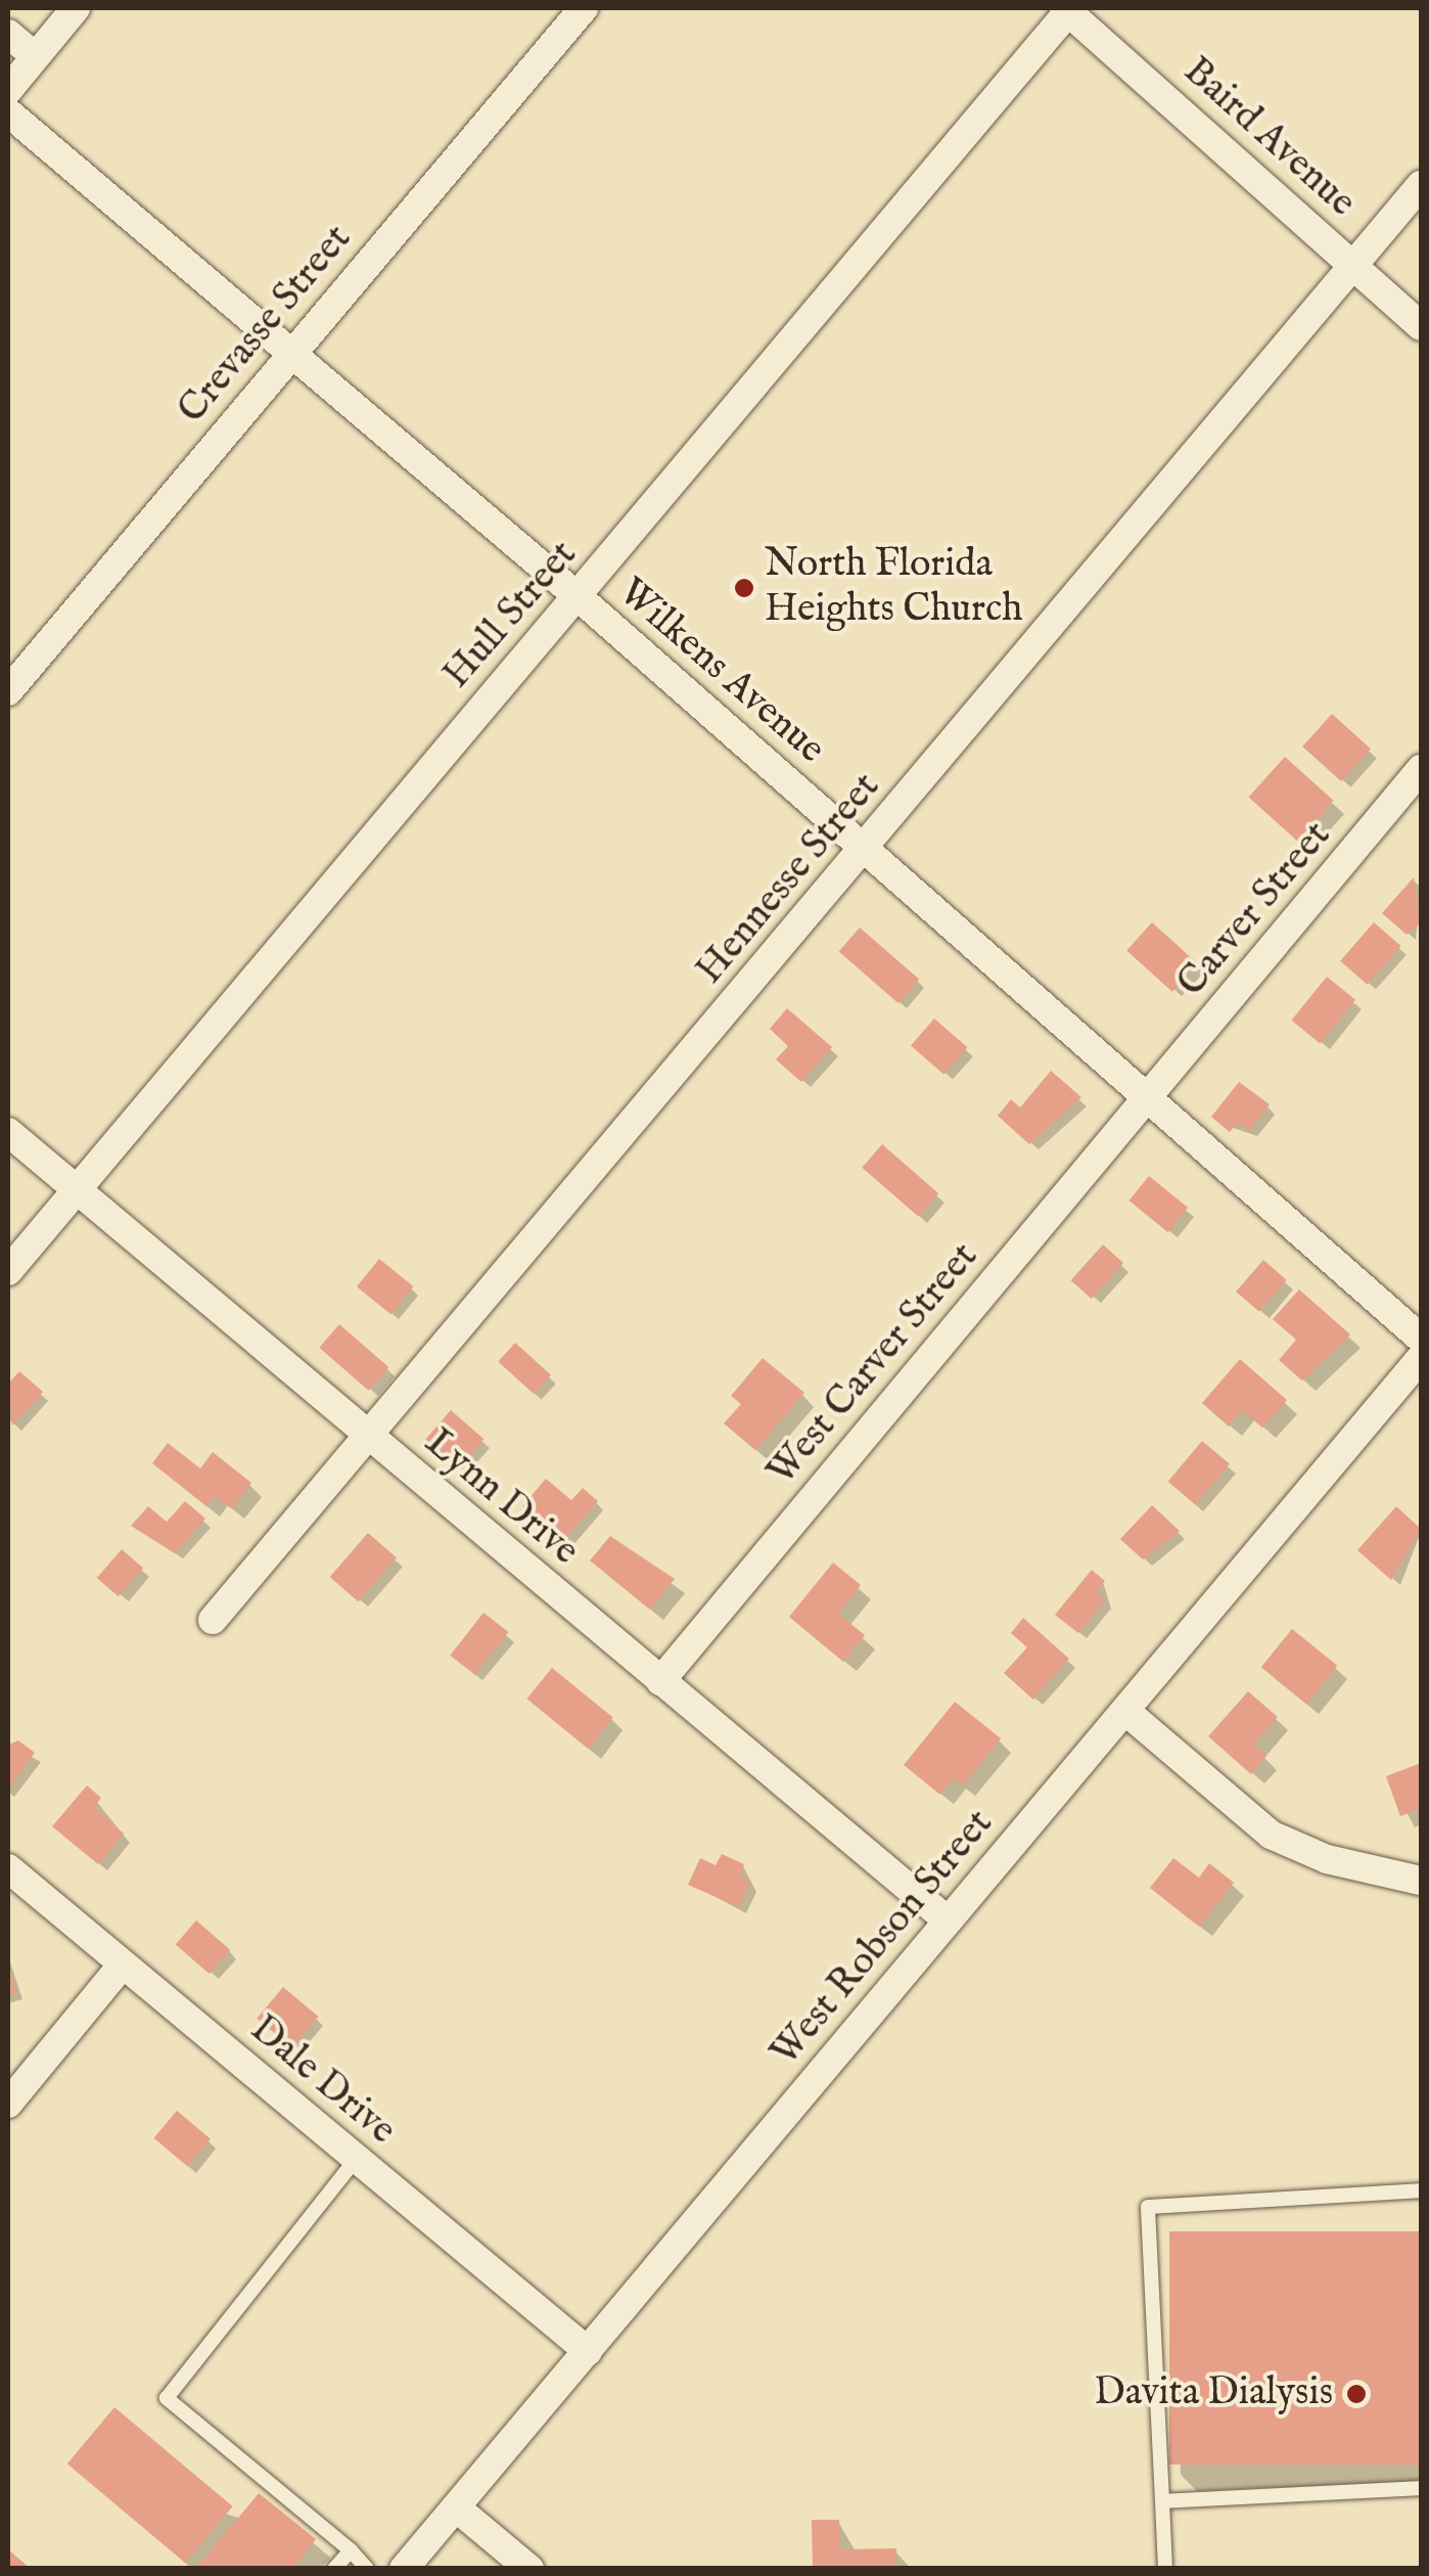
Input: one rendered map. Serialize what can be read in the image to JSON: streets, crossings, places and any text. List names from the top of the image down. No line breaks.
{"streets":{"street":["Baird Avenue","Crevasse Street","Hull Street","Wilkens Avenue","Hennesse Street","Carver Street","West Carver Street","Lynn Drive","West Robson Street","Dale Drive"]},"crossings":[["Baird Avenue","Hull Street"],["Baird Avenue","Hennesse Street"],["Crevasse Street","Wilkens Avenue"],["Hull Street","Wilkens Avenue"],["Hull Street","Lynn Drive"],["Wilkens Avenue","Hennesse Street"],["Wilkens Avenue","Carver Street"],["Wilkens Avenue","West Carver Street"],["Hennesse Street","Lynn Drive"],["Carver Street","West Carver Street"],["West Carver Street","Lynn Drive"],["Lynn Drive","West Robson Street"],["West Robson Street","Dale Drive"]],"places":["North Florida Heights Church","Davita Dialysis"]}
